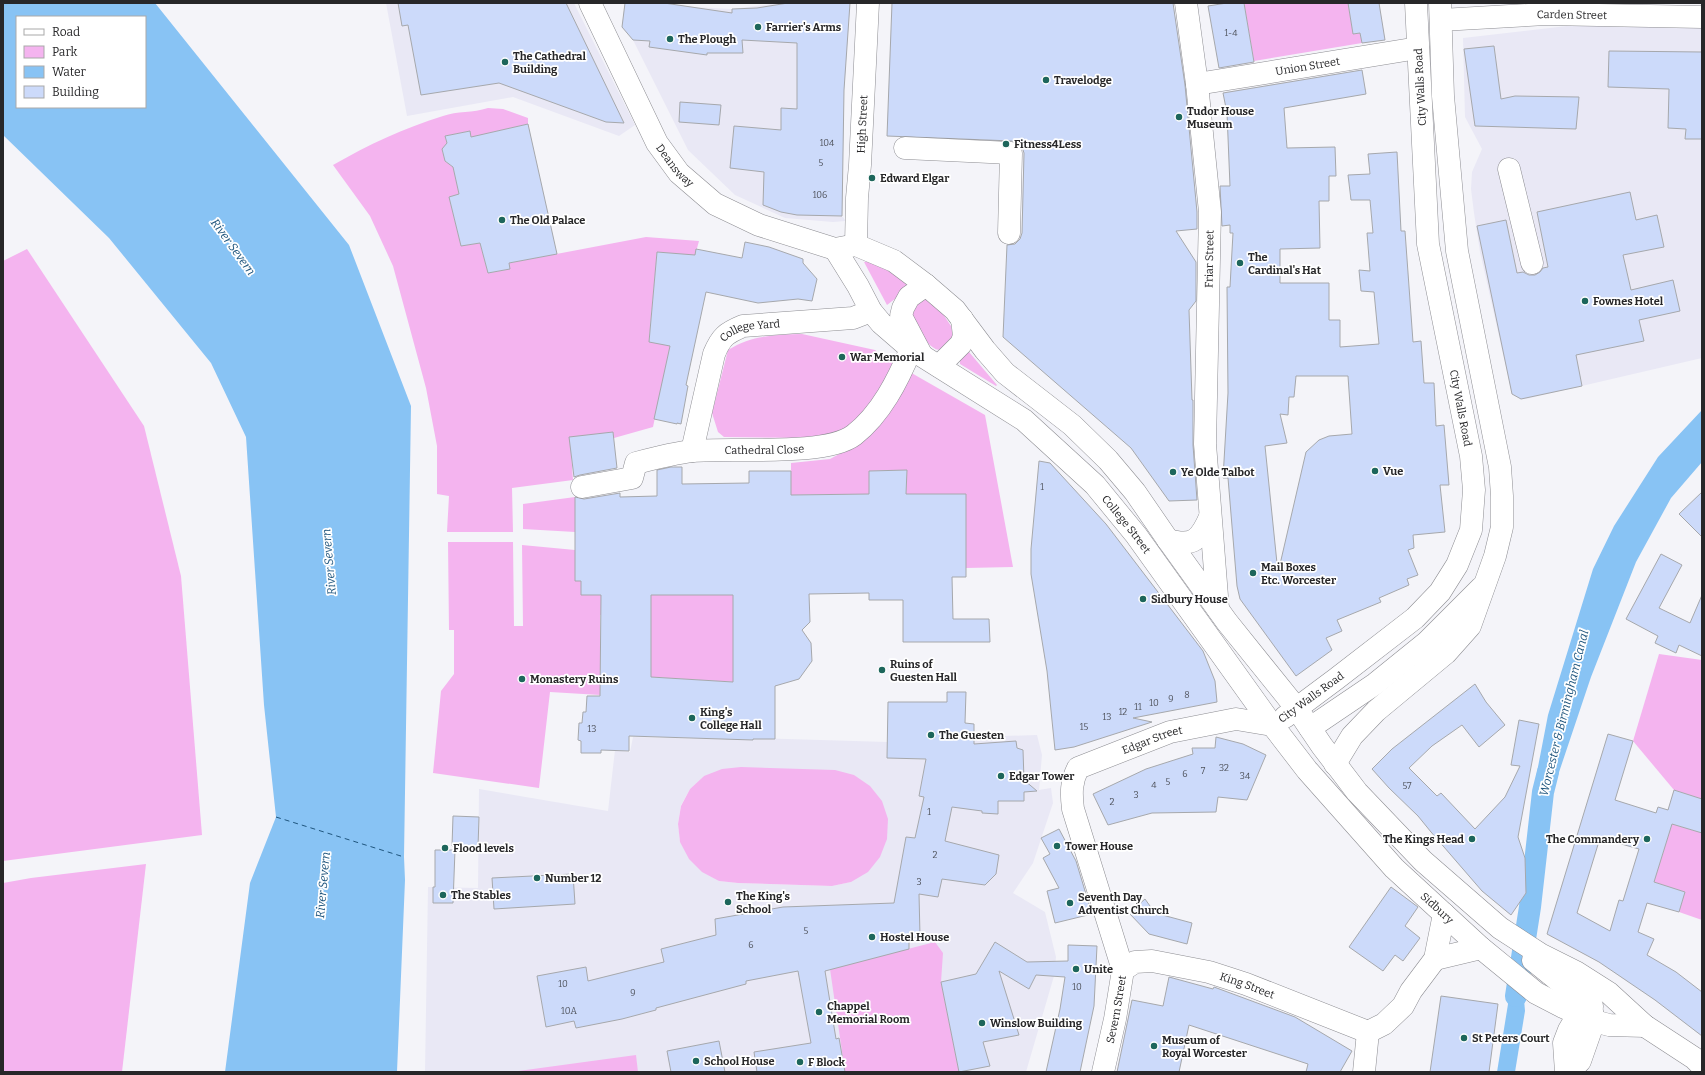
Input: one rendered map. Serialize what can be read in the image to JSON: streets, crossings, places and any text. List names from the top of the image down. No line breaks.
{"streets":{"main road":["Carden Street","Union Street","City Walls Road","High Street","Deansway","Friar Street","College Yard","Cathedral Close","College Street","Edgar Street","Sidbury","King Street","Severn Street"]},"crossings":[["Carden Street","City Walls Road"],["Union Street","City Walls Road"],["Union Street","Friar Street"],["City Walls Road","College Street"],["City Walls Road","Edgar Street"],["City Walls Road","Sidbury"],["Deansway","College Street"],["College Yard","Cathedral Close"],["College Yard","College Street"],["Cathedral Close","College Street"],["College Street","Edgar Street"],["College Street","Sidbury"],["Edgar Street","Sidbury"],["Edgar Street","Severn Street"],["King Street","Severn Street"]],"water":["River Severn","Worcester & Birmingham Canal"],"places":["Farrier's Arms","The Plough","The Cathedral Building","Travelodge","Tudor House Museum","Fitness4Less","Edward Elgar","The Old Palace","The Cardinal's Hat","Fownes Hotel","War Memorial","Vue","Ye Olde Talbot","Mail Boxes Etc. Worcester","Sidbury House","Ruins of Guesten Hall","Monastery Ruins","King's College Hall","The Guesten","Edgar Tower","The Kings Head","The Commandery","Tower House","Flood levels","Number 12","The Stables","The King's School","Seventh Day Adventist Church","Hostel House","Unite","Chappel Memorial Room","Winslow Building","St Peters Court","Museum of Royal Worcester","School House","F Block"],"house_numbers":["1-4","104","5","106","1","8","9","10","11","12","13","15","13","32","7","6","34","5","4","57","3","2","1","2","3","5","6","10","10","9","10A"],"legend":["Road","Park","Water","Building"]}
